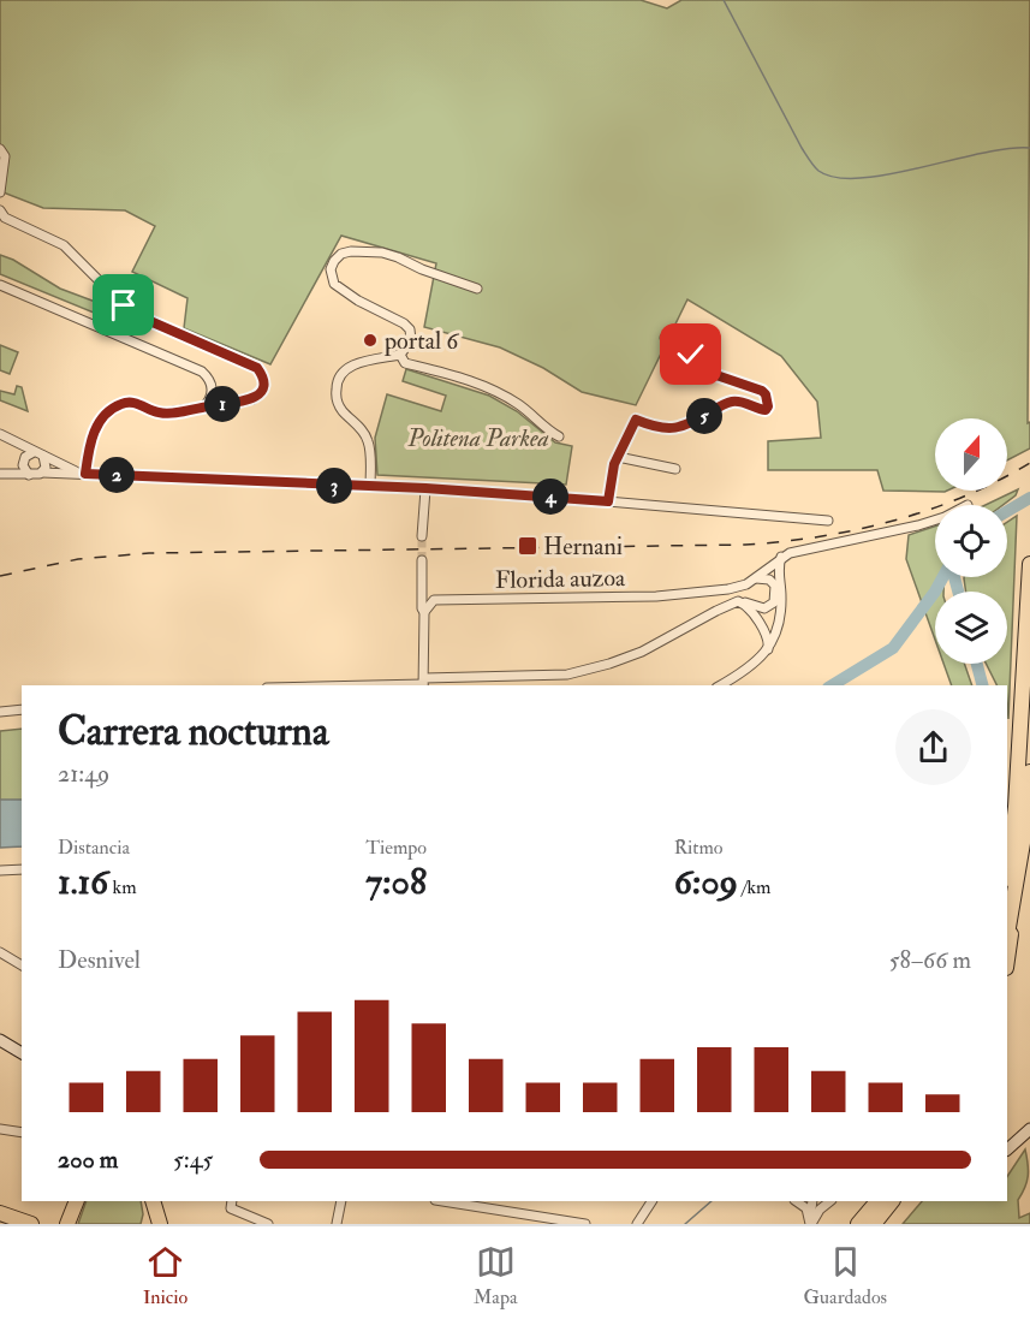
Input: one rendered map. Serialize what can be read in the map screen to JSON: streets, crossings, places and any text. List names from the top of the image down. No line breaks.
{"streets":{"street":["Florida auzoa"]},"parks":["Politena Parkea"],"places":{"other":["portal 6"],"transit":["Hernani"]},"north":"top","page":{"pins":["1","5","2","3","4"],"heading":["Carrera nocturna","21:49"],"stats":[["Distancia","1.16 km"],["Tiempo","7:08"],["Ritmo","6:09 /km"]],"chart":["Desnivel","58–66 m"],"list":[{"name":"200 m","note":"5:45"}],"tabs":["Inicio","Mapa","Guardados"]}}
